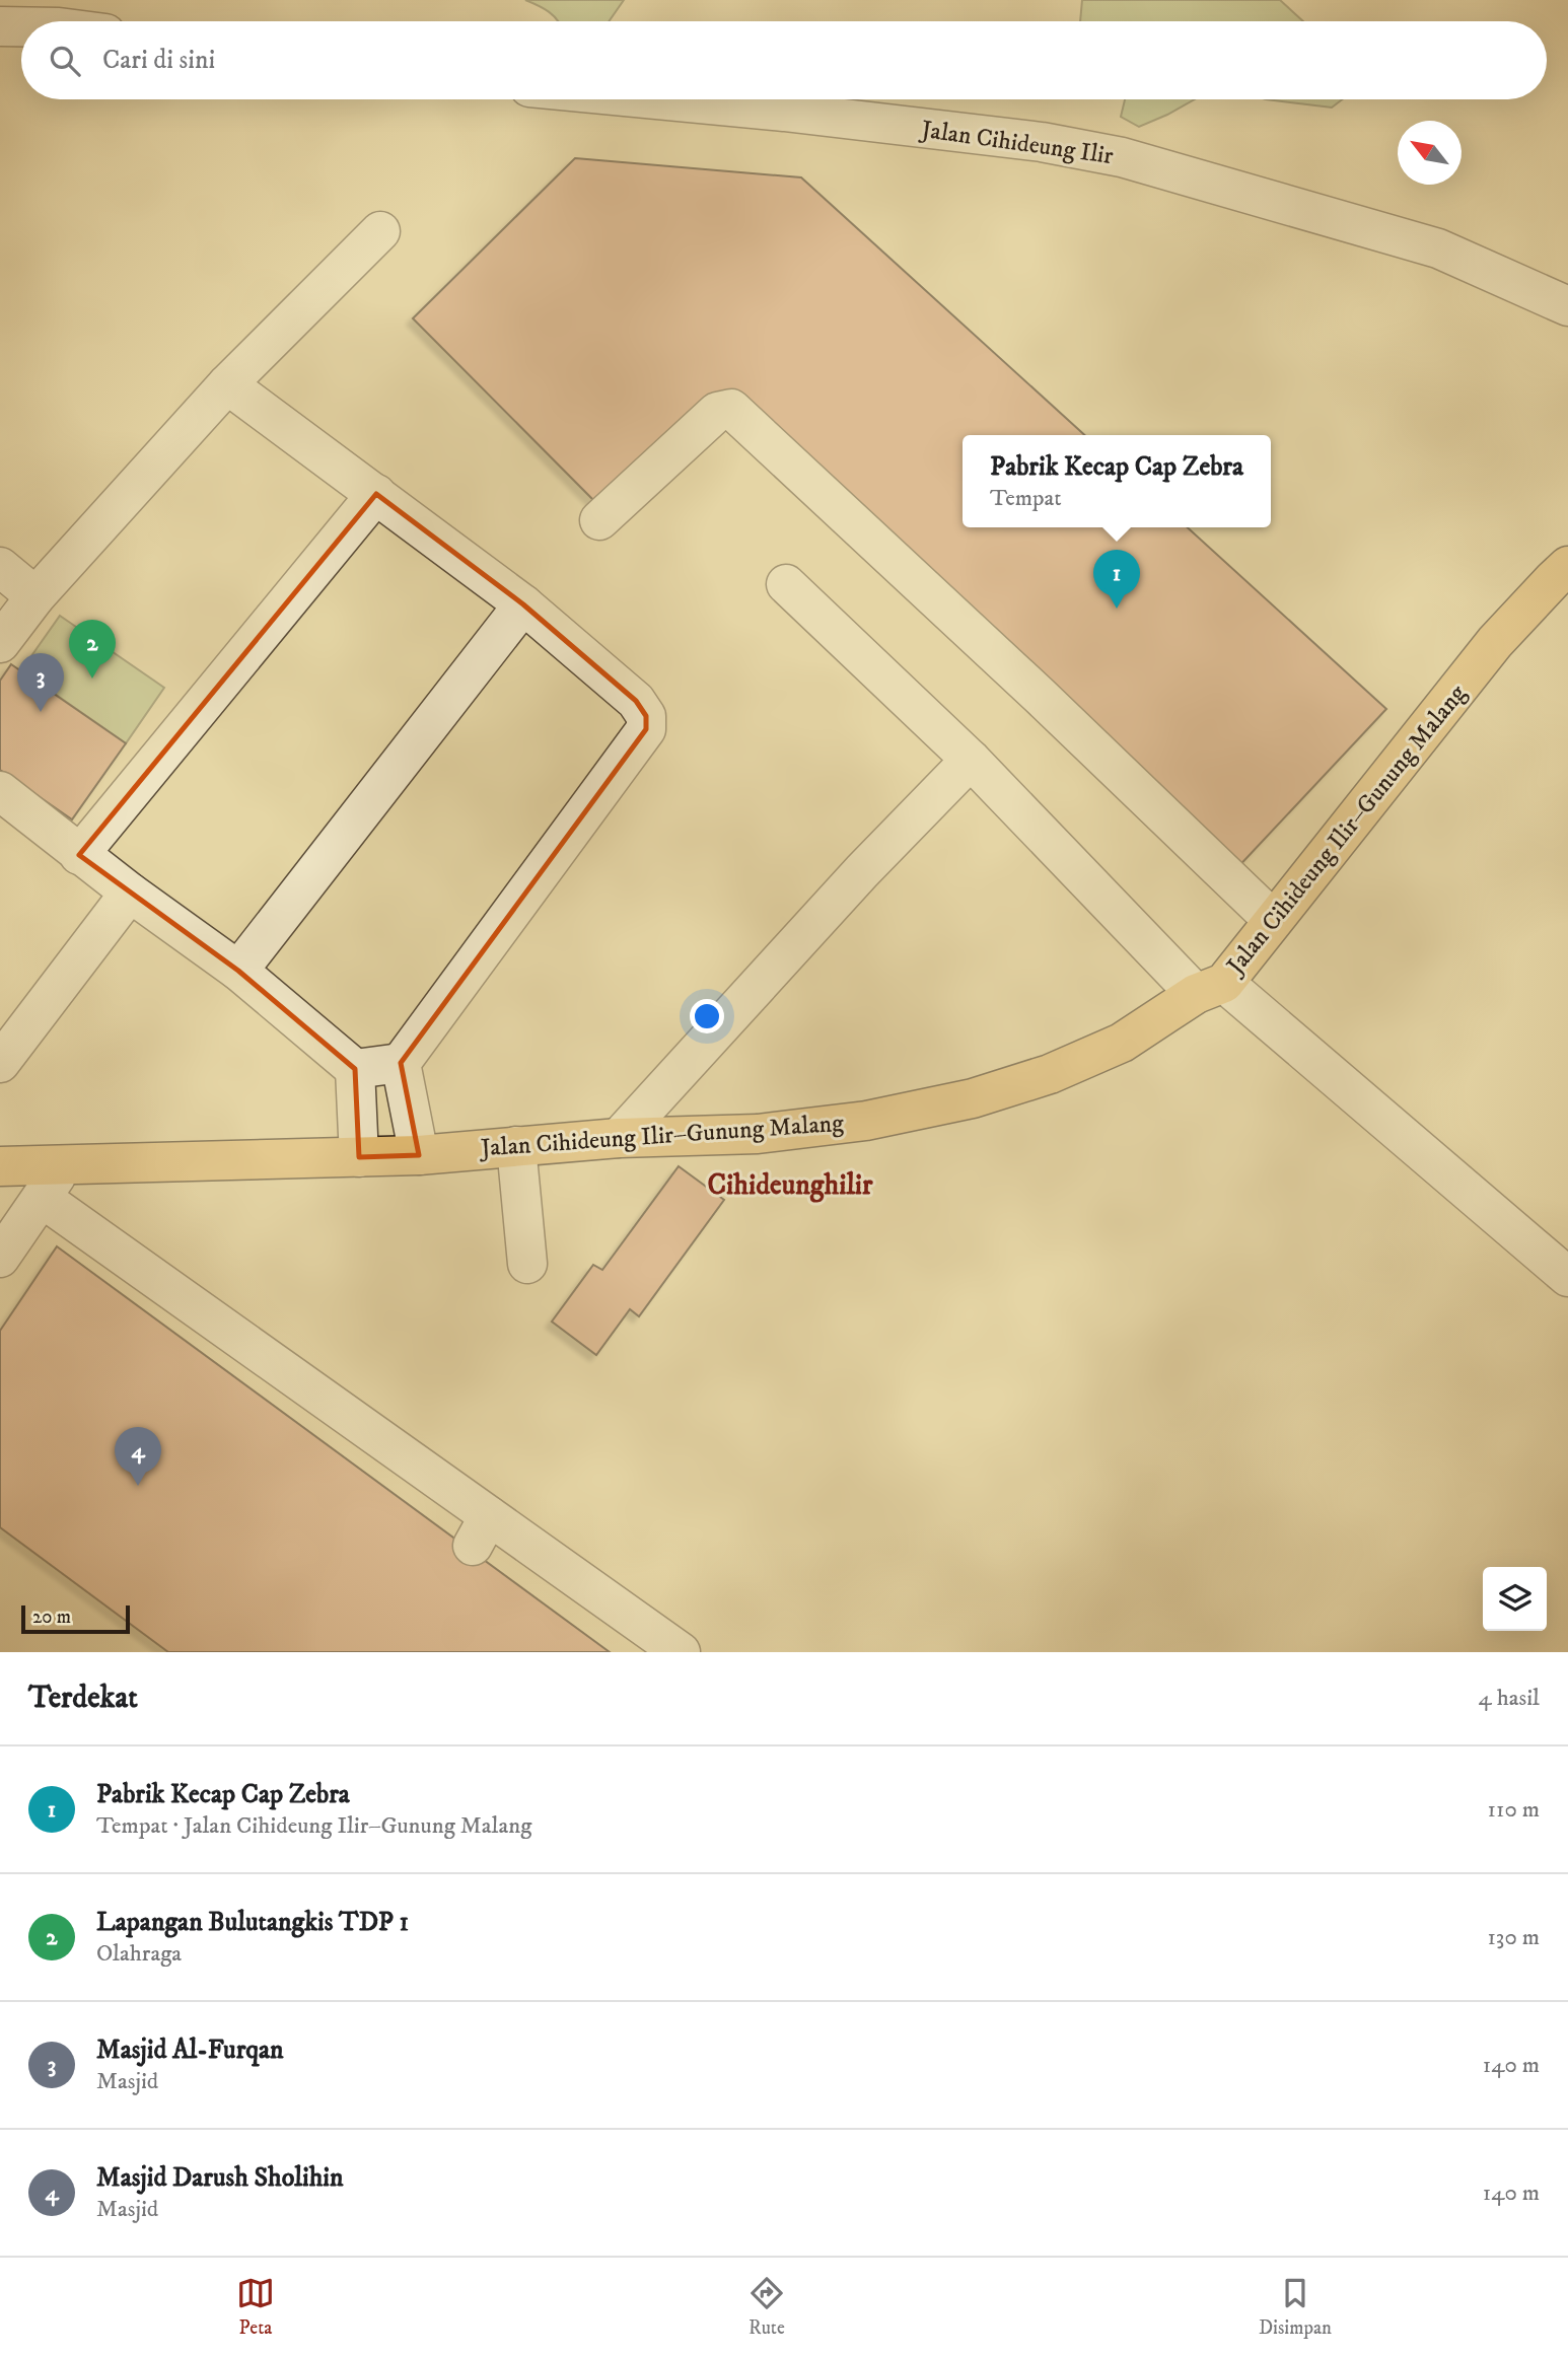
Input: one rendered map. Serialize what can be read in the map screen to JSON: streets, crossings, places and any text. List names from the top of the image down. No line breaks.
{"streets":{"main road":["Jalan Cihideung Ilir–Gunung Malang"],"street":["Jalan Cihideung Ilir"]},"districts":["Cihideunghilir"],"scale_bar":"20 m","north":"top left","page":{"search":"Cari di sini","popup":["Pabrik Kecap Cap Zebra","Tempat"],"pins":["1","2","3","4"],"scale":"20 m","heading":["Terdekat","4 hasil"],"list":[{"mark":"1","name":"Pabrik Kecap Cap Zebra","note":"Tempat · Jalan Cihideung Ilir–Gunung Malang","value":"110 m"},{"mark":"2","name":"Lapangan Bulutangkis TDP 1","note":"Olahraga","value":"130 m"},{"mark":"3","name":"Masjid Al-Furqan","note":"Masjid","value":"140 m"},{"mark":"4","name":"Masjid Darush Sholihin","note":"Masjid","value":"140 m"}],"nav":["Peta","Rute","Disimpan"]}}
